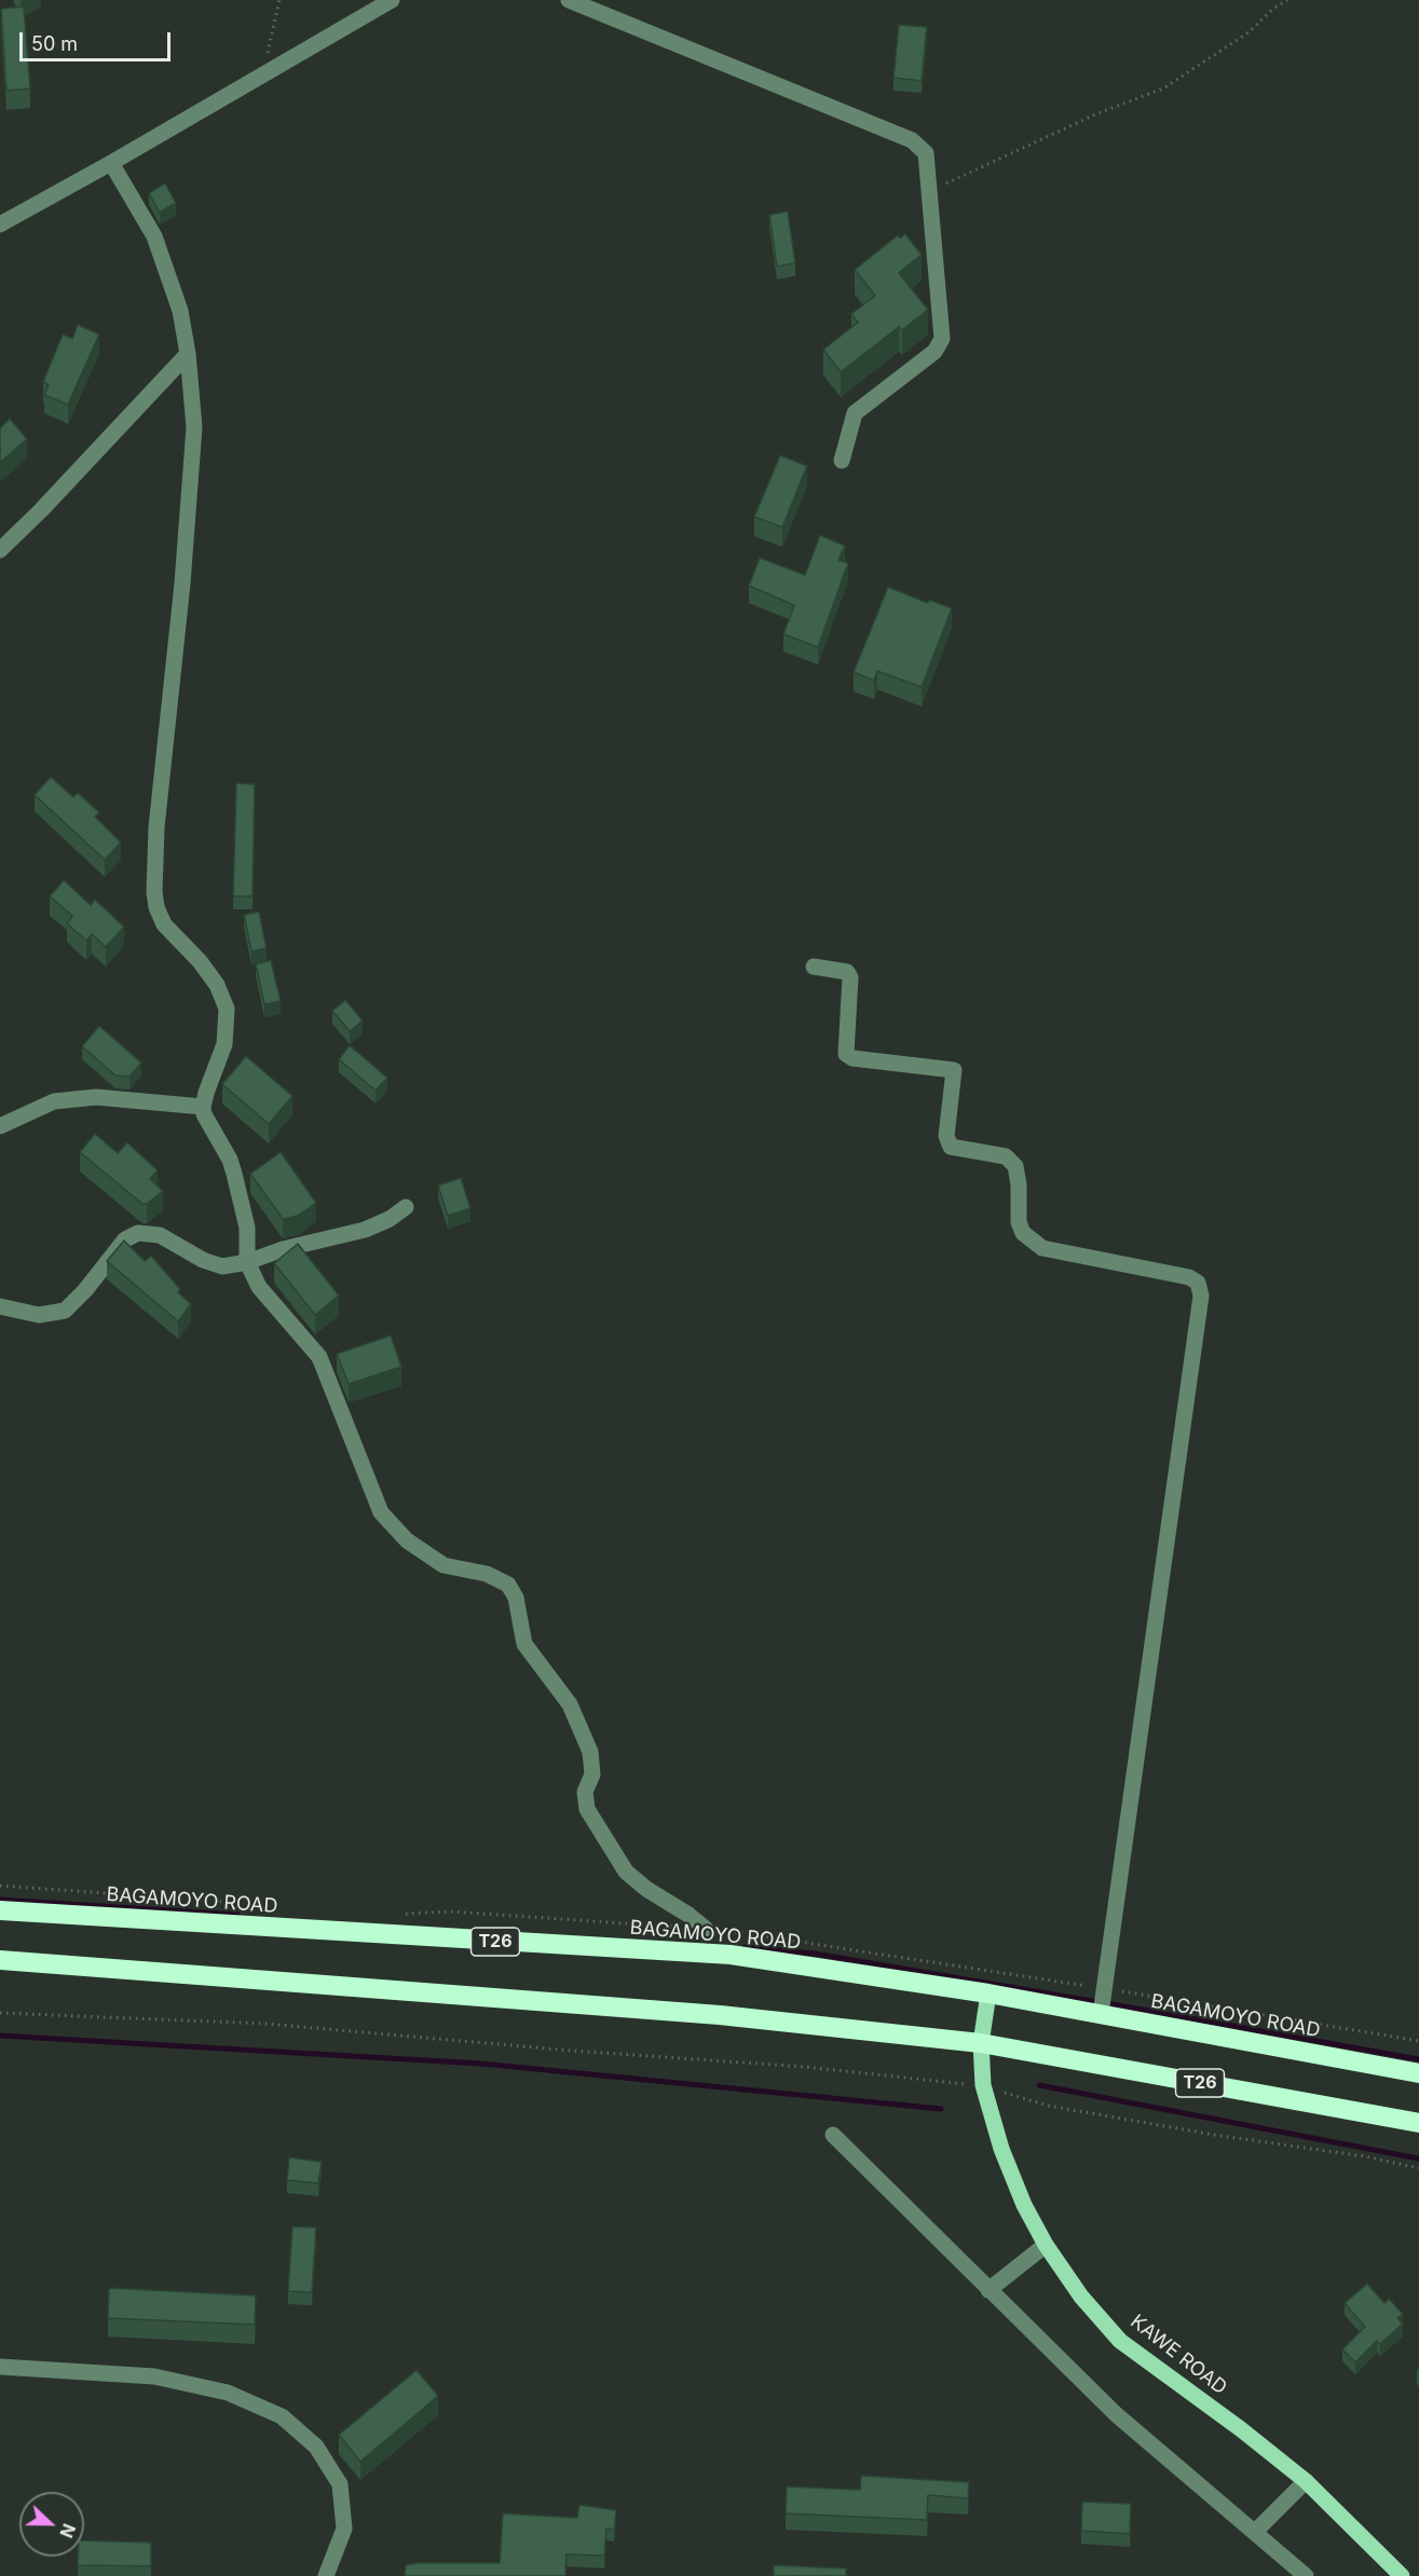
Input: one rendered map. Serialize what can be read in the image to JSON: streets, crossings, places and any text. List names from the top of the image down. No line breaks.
{"streets":{"highway":["BAGAMOYO ROAD","T26"],"main road":["KAWE ROAD"]},"crossings":[["BAGAMOYO ROAD","KAWE ROAD"],["T26","KAWE ROAD"]],"scale_bar":"50 m","north":"right"}
